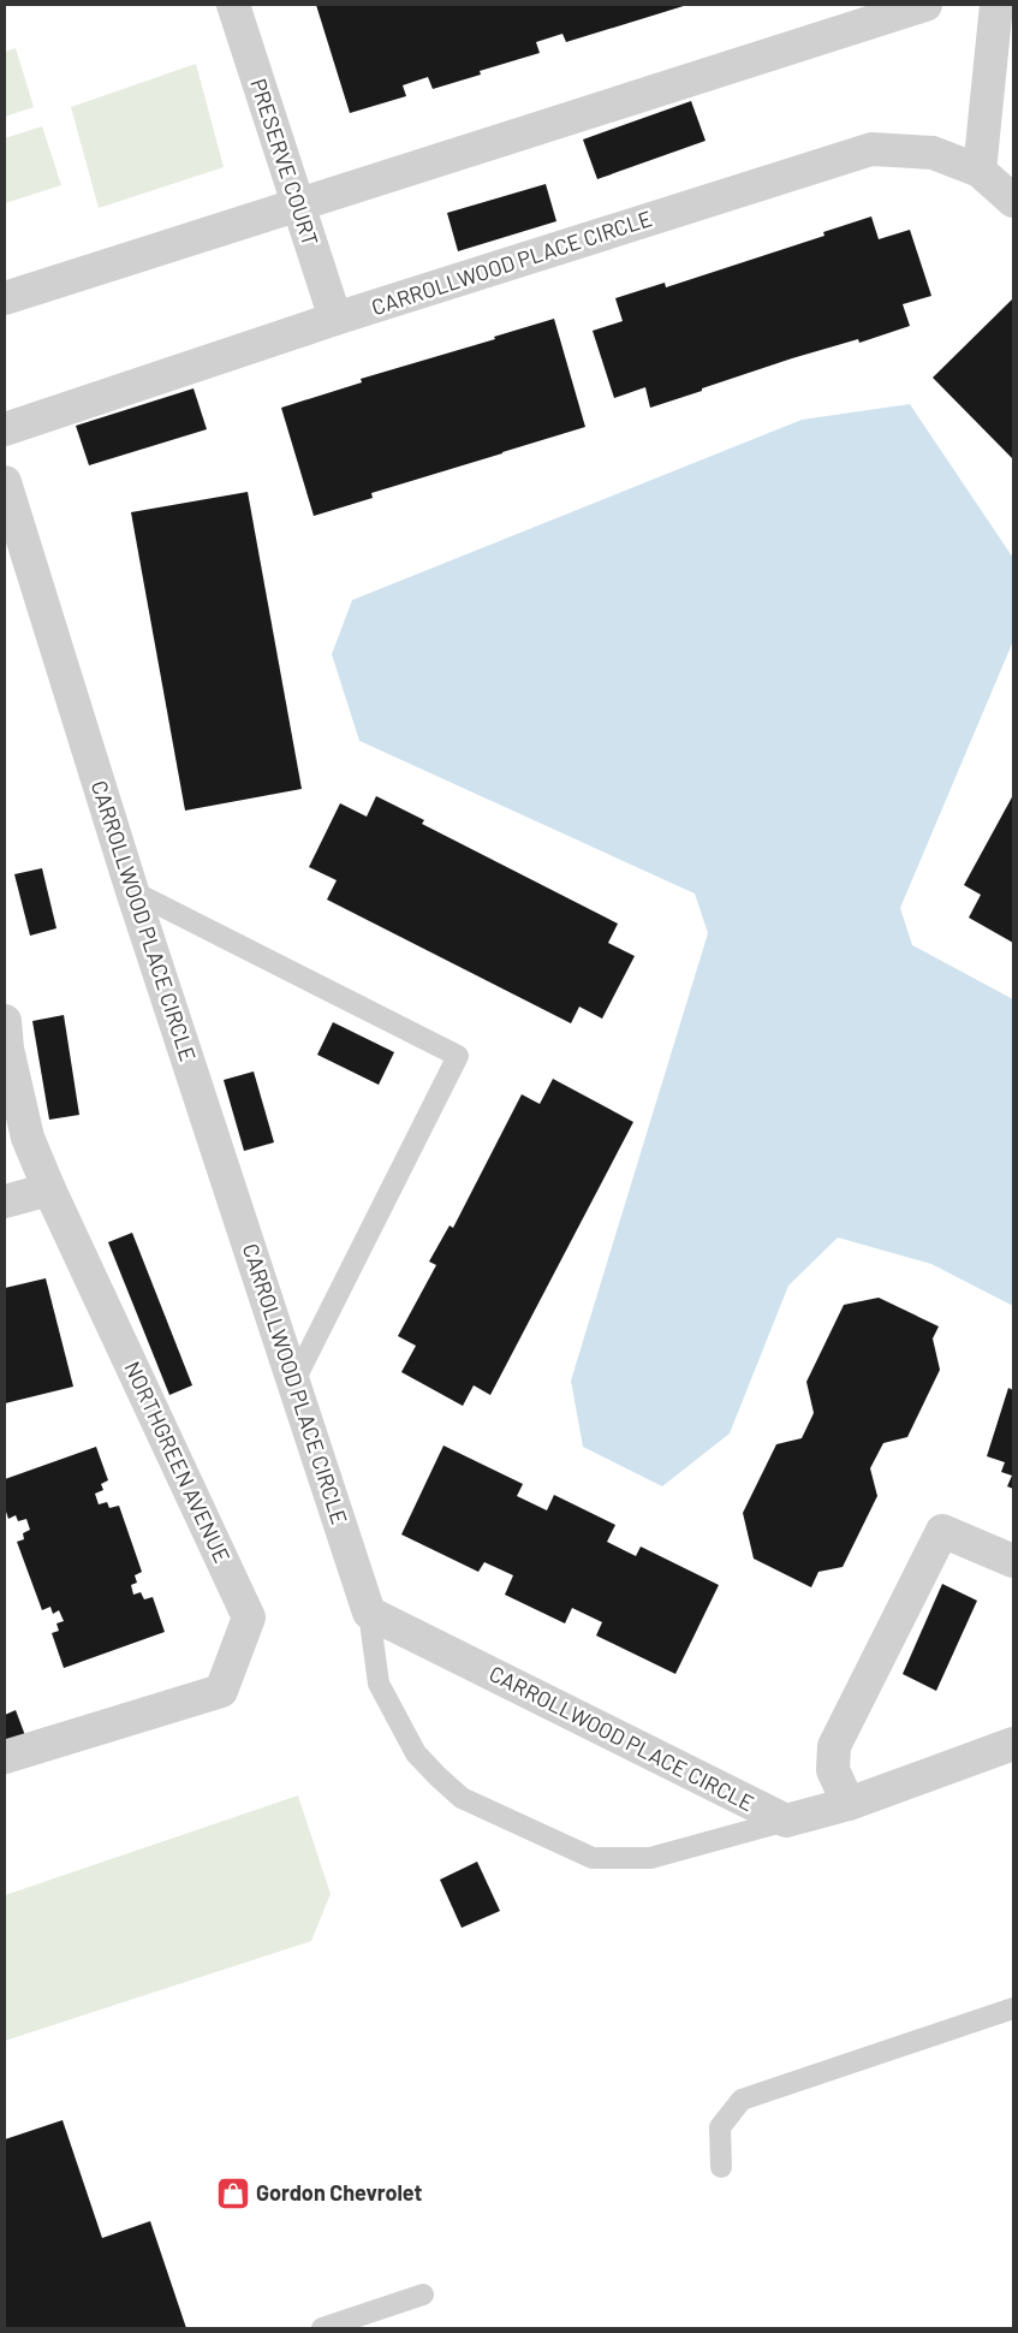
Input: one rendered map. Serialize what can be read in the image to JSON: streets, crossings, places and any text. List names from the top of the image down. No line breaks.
{"streets":{"street":["PRESERVE COURT","CARROLLWOOD PLACE CIRCLE","NORTHGREEN AVENUE"]},"crossings":[["PRESERVE COURT","CARROLLWOOD PLACE CIRCLE"]],"places":{"shop":["Gordon Chevrolet"]}}
